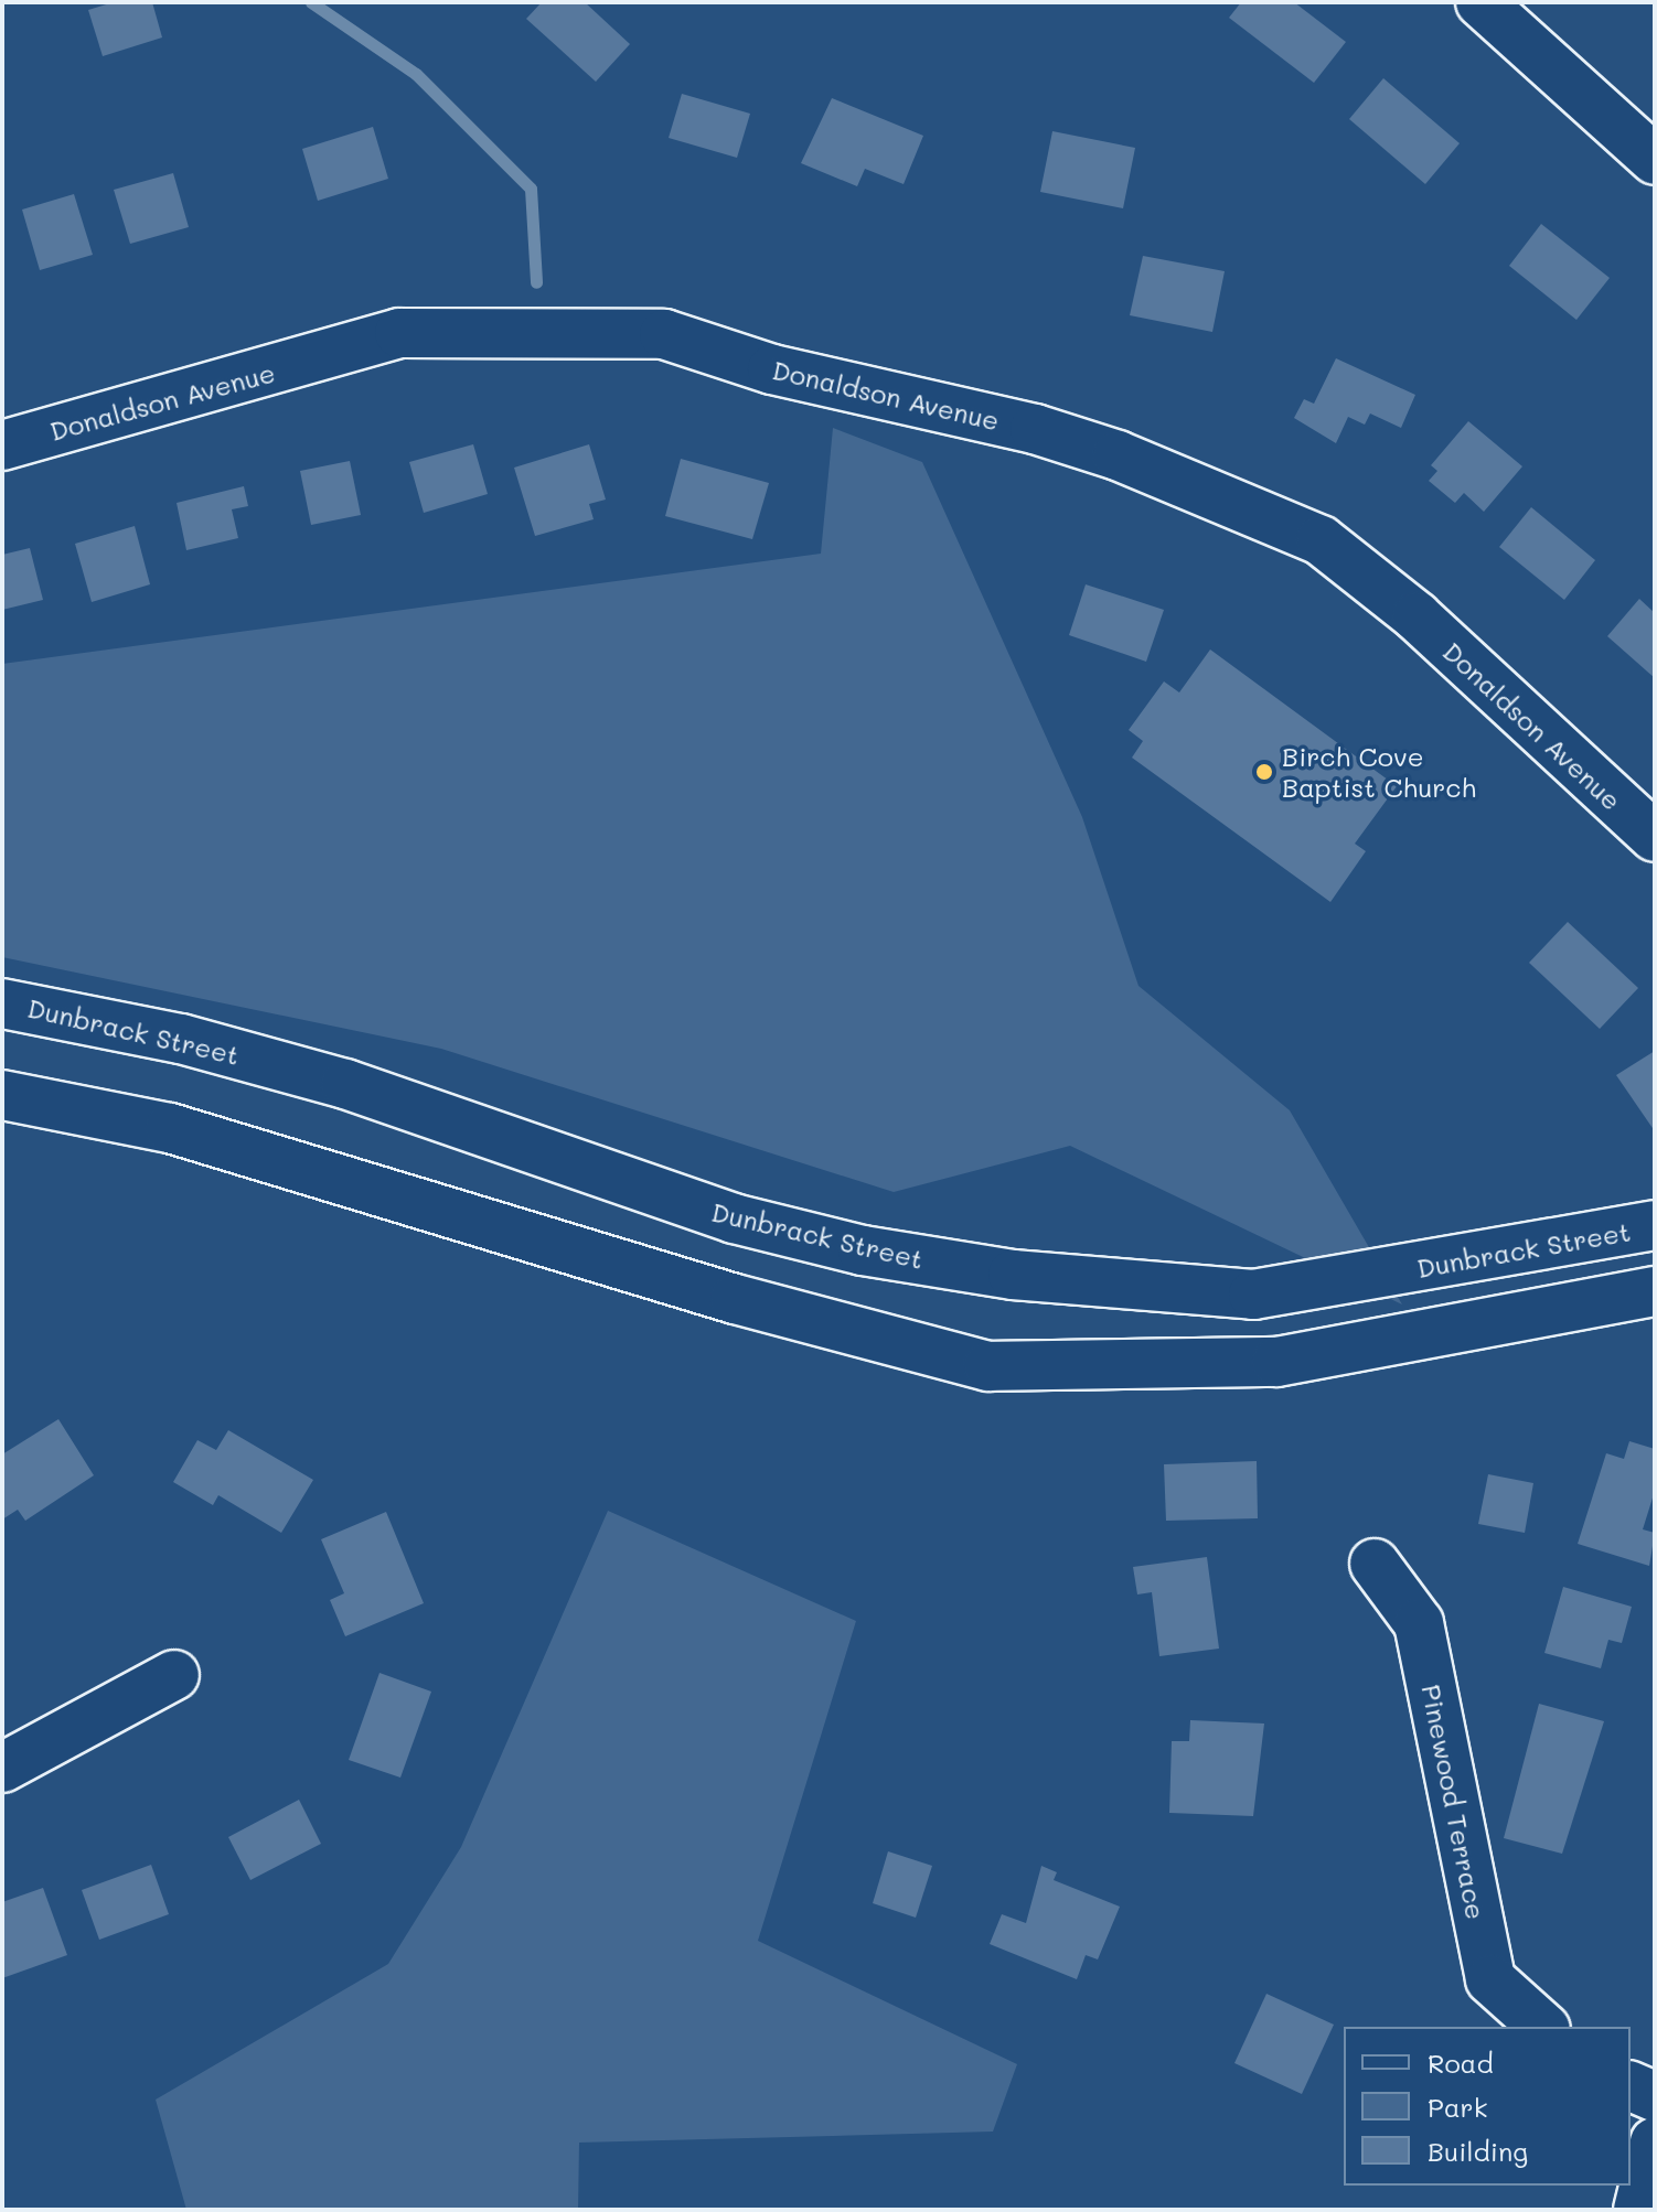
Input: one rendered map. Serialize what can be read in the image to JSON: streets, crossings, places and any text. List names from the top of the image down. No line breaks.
{"streets":{"main road":["Donaldson Avenue","Dunbrack Street","Pinewood Terrace"]},"places":["Birch Cove Baptist Church"],"legend":["Road","Park","Building"]}
